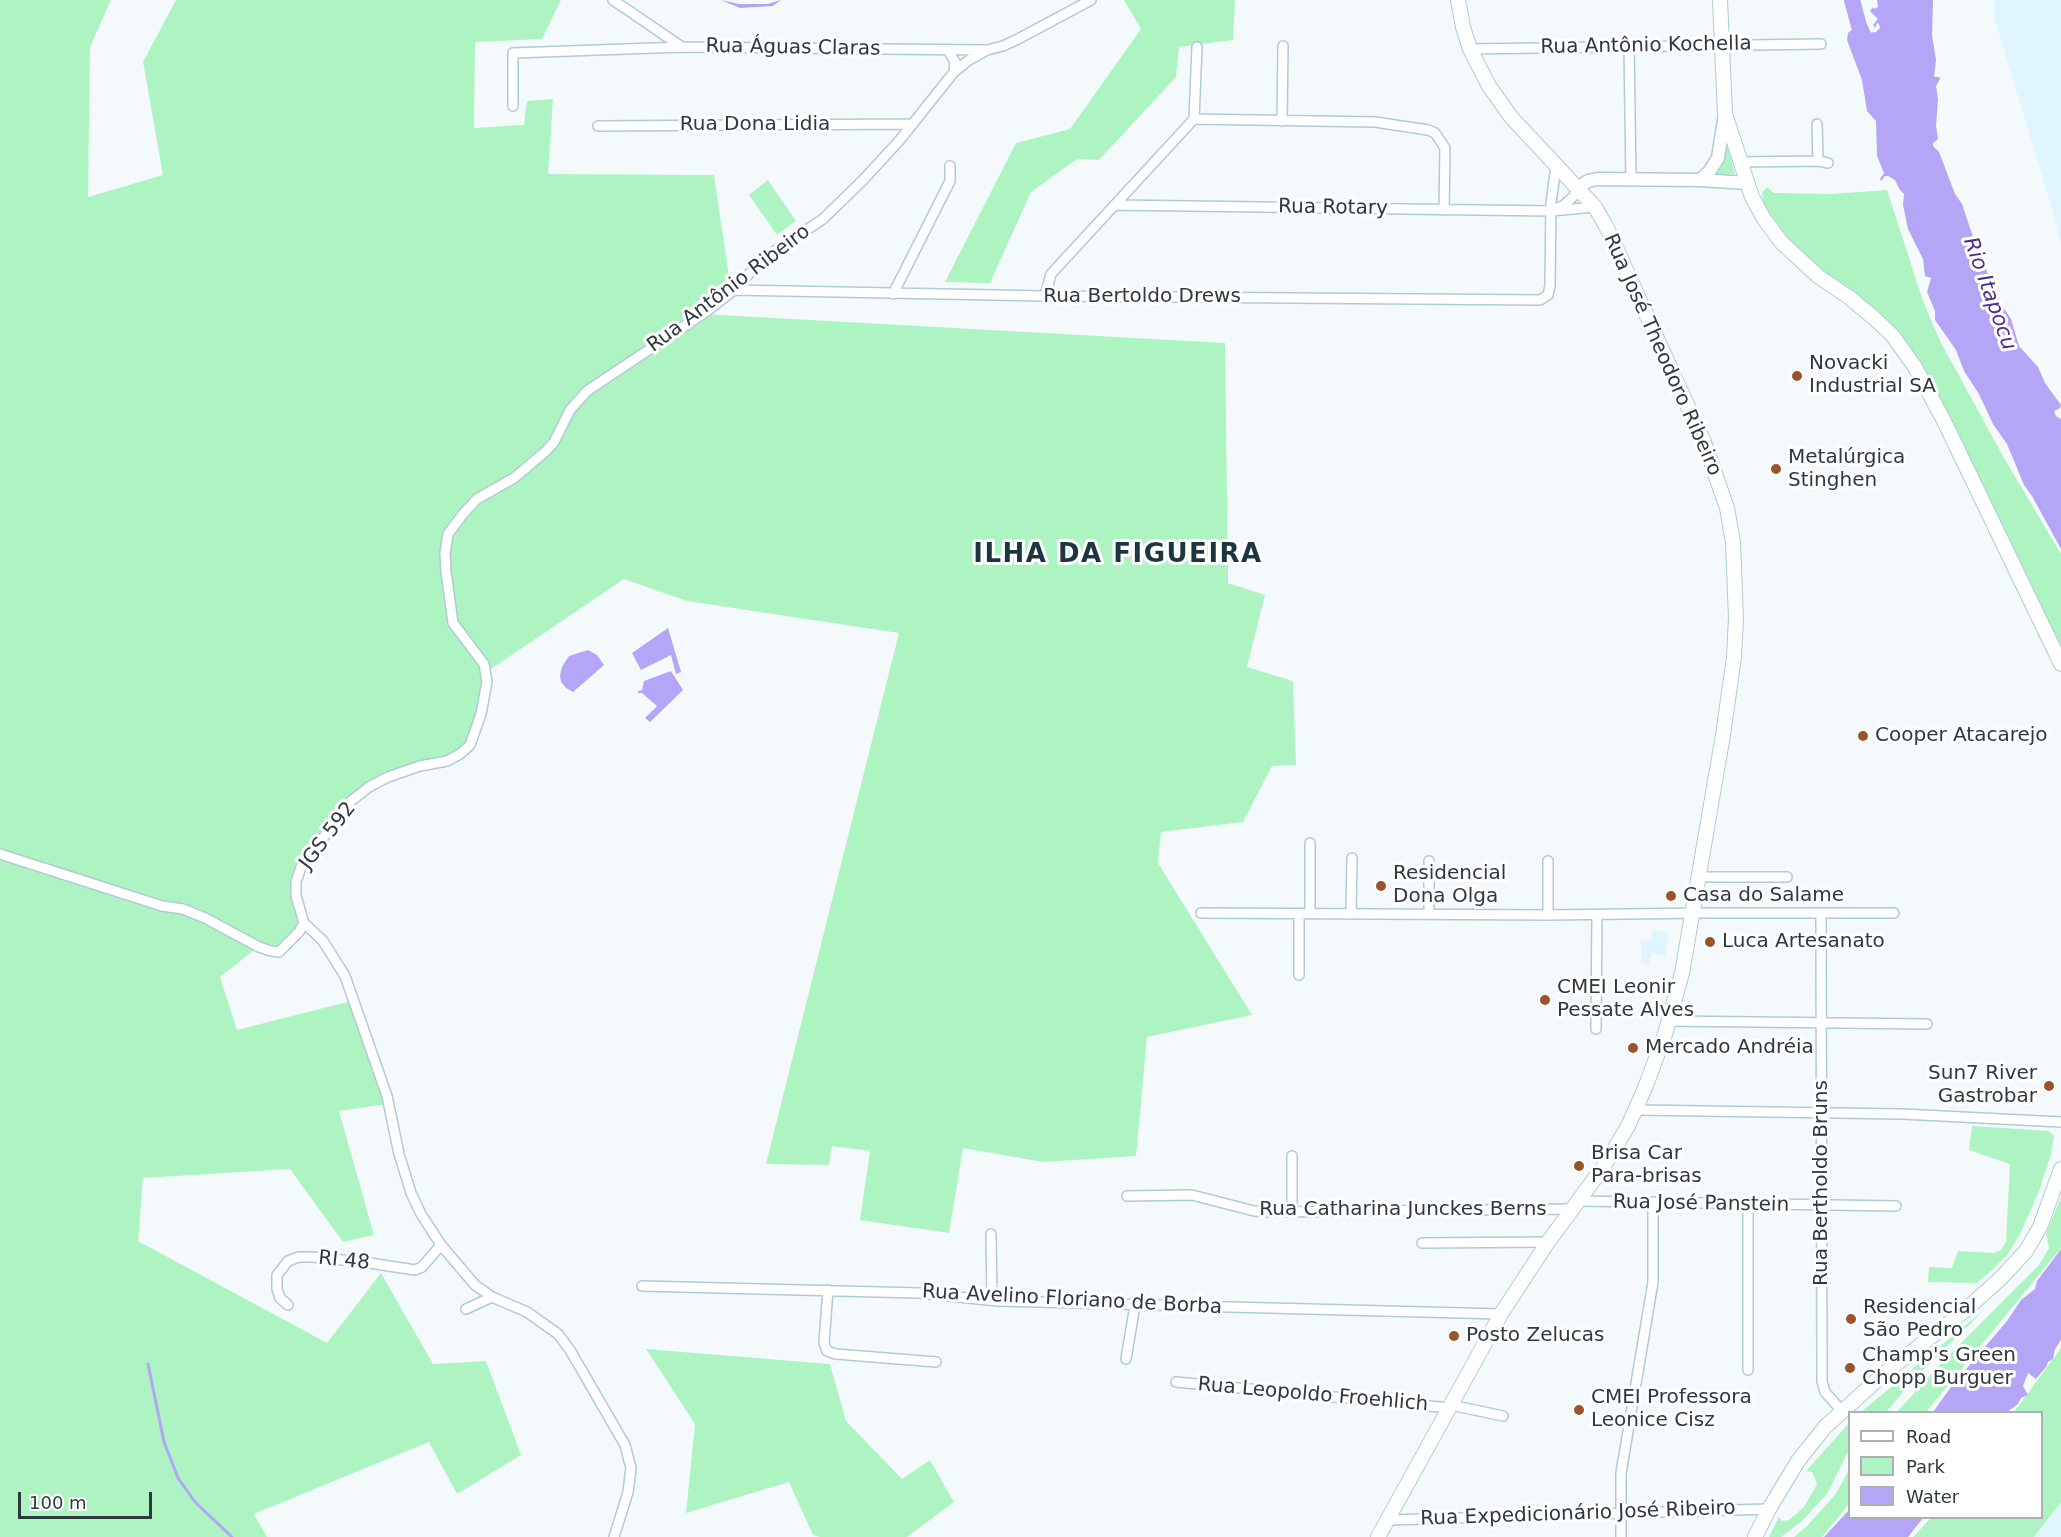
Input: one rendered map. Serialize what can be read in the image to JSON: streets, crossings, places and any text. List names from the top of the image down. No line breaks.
{"streets":{"main road":["Rua José Theodoro Ribeiro"],"street":["Rua Antônio Kochella","Rua Águas Claras","Rua Dona Lidia","Rua Rotary","Rua Antônio Ribeiro","Rua Bertoldo Drews","JGS 592","Rua Bertholdo Bruns","Rua José Panstein","Rua Catharina Junckes Berns","RI 48","Rua Avelino Floriano de Borba","Rua Leopoldo Froehlich","Rua Expedicionário José Ribeiro"]},"crossings":[["Rua Antônio Kochella","Rua José Theodoro Ribeiro"],["Rua Águas Claras","Rua Antônio Ribeiro"],["Rua Dona Lidia","Rua Antônio Ribeiro"],["Rua Rotary","Rua Bertoldo Drews"],["Rua Rotary","Rua José Theodoro Ribeiro"],["Rua Antônio Ribeiro","Rua Bertoldo Drews"],["Rua Antônio Ribeiro","JGS 592"],["Rua José Theodoro Ribeiro","Rua José Panstein"],["Rua José Theodoro Ribeiro","Rua Catharina Junckes Berns"],["Rua José Theodoro Ribeiro","Rua Avelino Floriano de Borba"],["Rua José Theodoro Ribeiro","Rua Leopoldo Froehlich"],["Rua José Theodoro Ribeiro","Rua Expedicionário José Ribeiro"],["Rua Bertholdo Bruns","Rua José Panstein"],["Rua José Panstein","Rua Catharina Junckes Berns"]],"districts":["ILHA DA FIGUEIRA"],"water":["Rio Itapocu"],"places":["Novacki Industrial SA","Metalúrgica Stinghen","Cooper Atacarejo","Residencial Dona Olga","Casa do Salame","Luca Artesanato","CMEI Leonir Pessate Alves","Mercado Andréia","Sun7 River Gastrobar","Brisa Car Para-brisas","Residencial São Pedro","Posto Zelucas","Champ's Green Chopp Burguer","CMEI Professora Leonice Cisz"],"legend":["Road","Park","Water"],"scale_bar":"100 m"}
